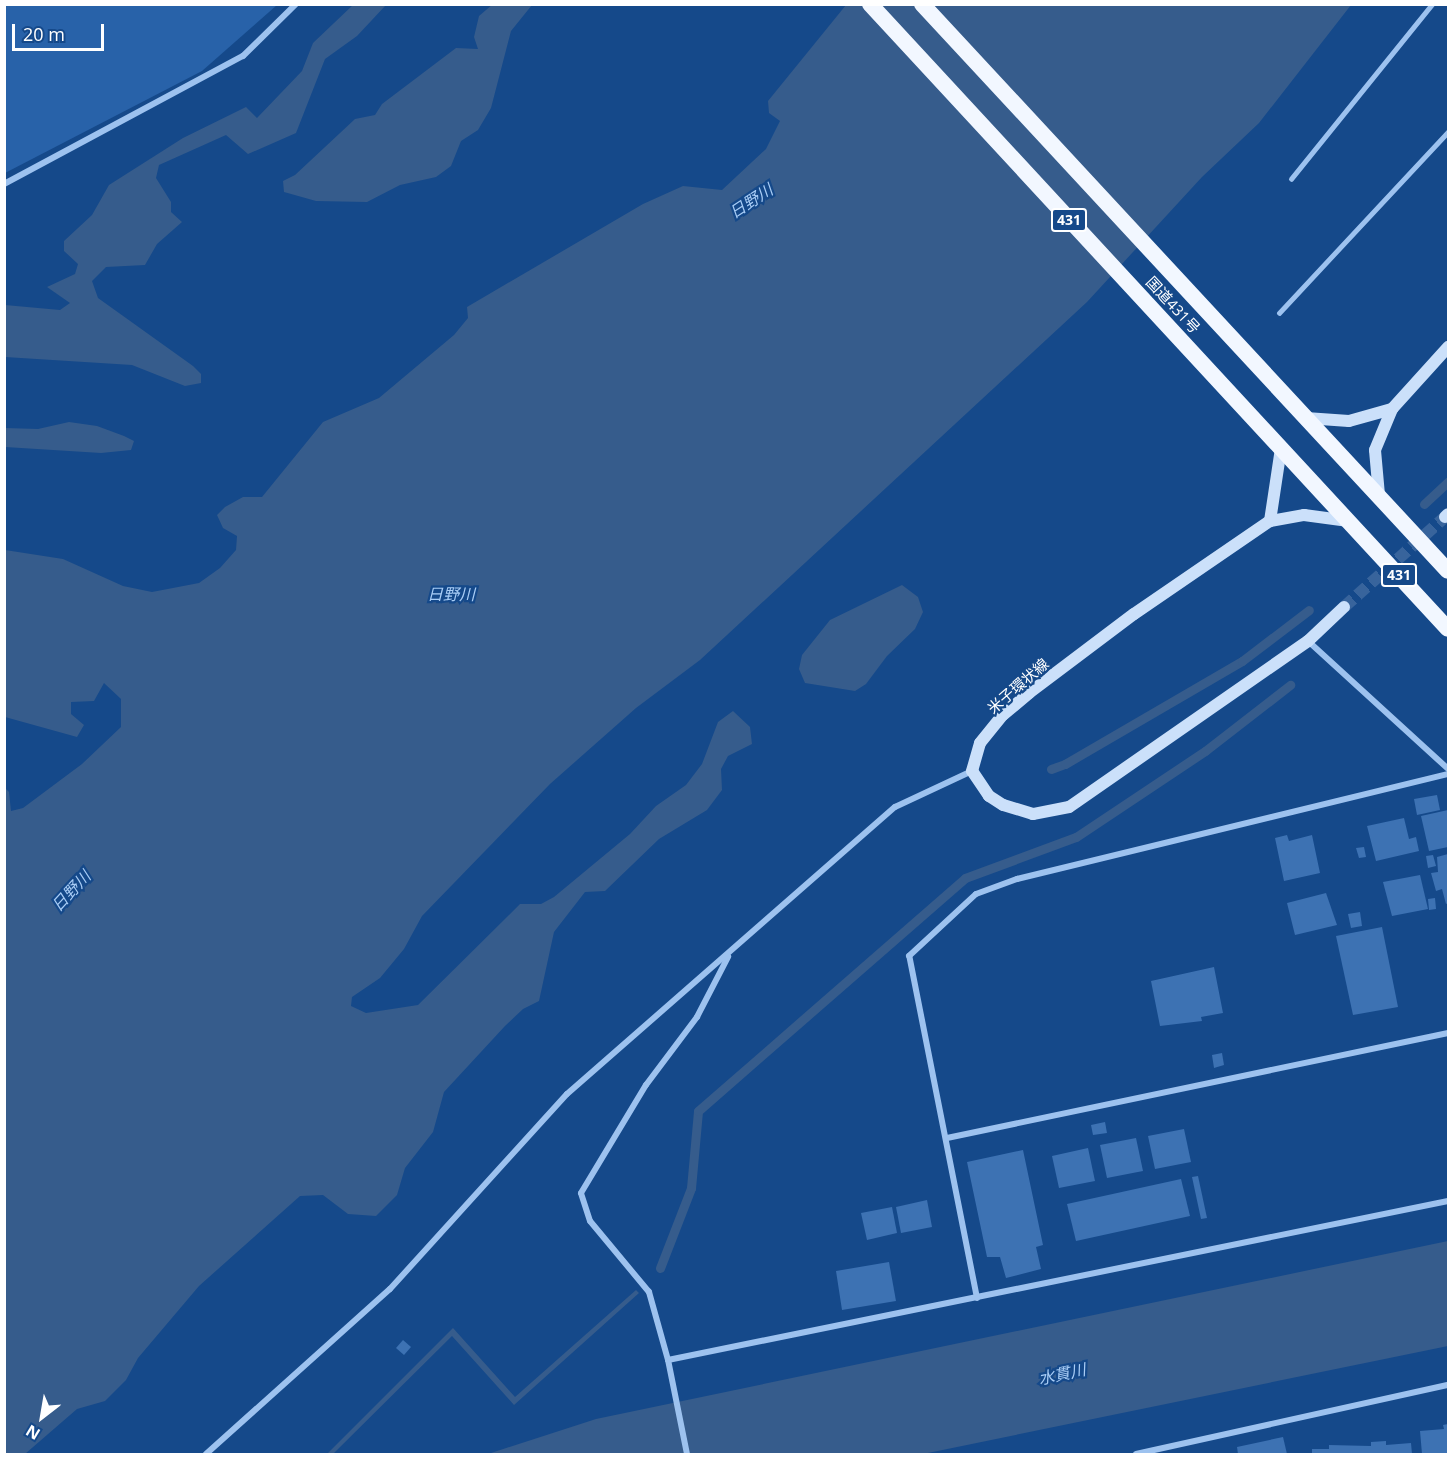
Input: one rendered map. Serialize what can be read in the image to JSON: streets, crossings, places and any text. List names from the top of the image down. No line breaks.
{"streets":{"highway":["431","国道431号"],"main road":["米子環状線"]},"crossings":[["国道431号","米子環状線"]],"water":["日野川","水貫川"],"scale_bar":"20 m","north":"bottom left"}
